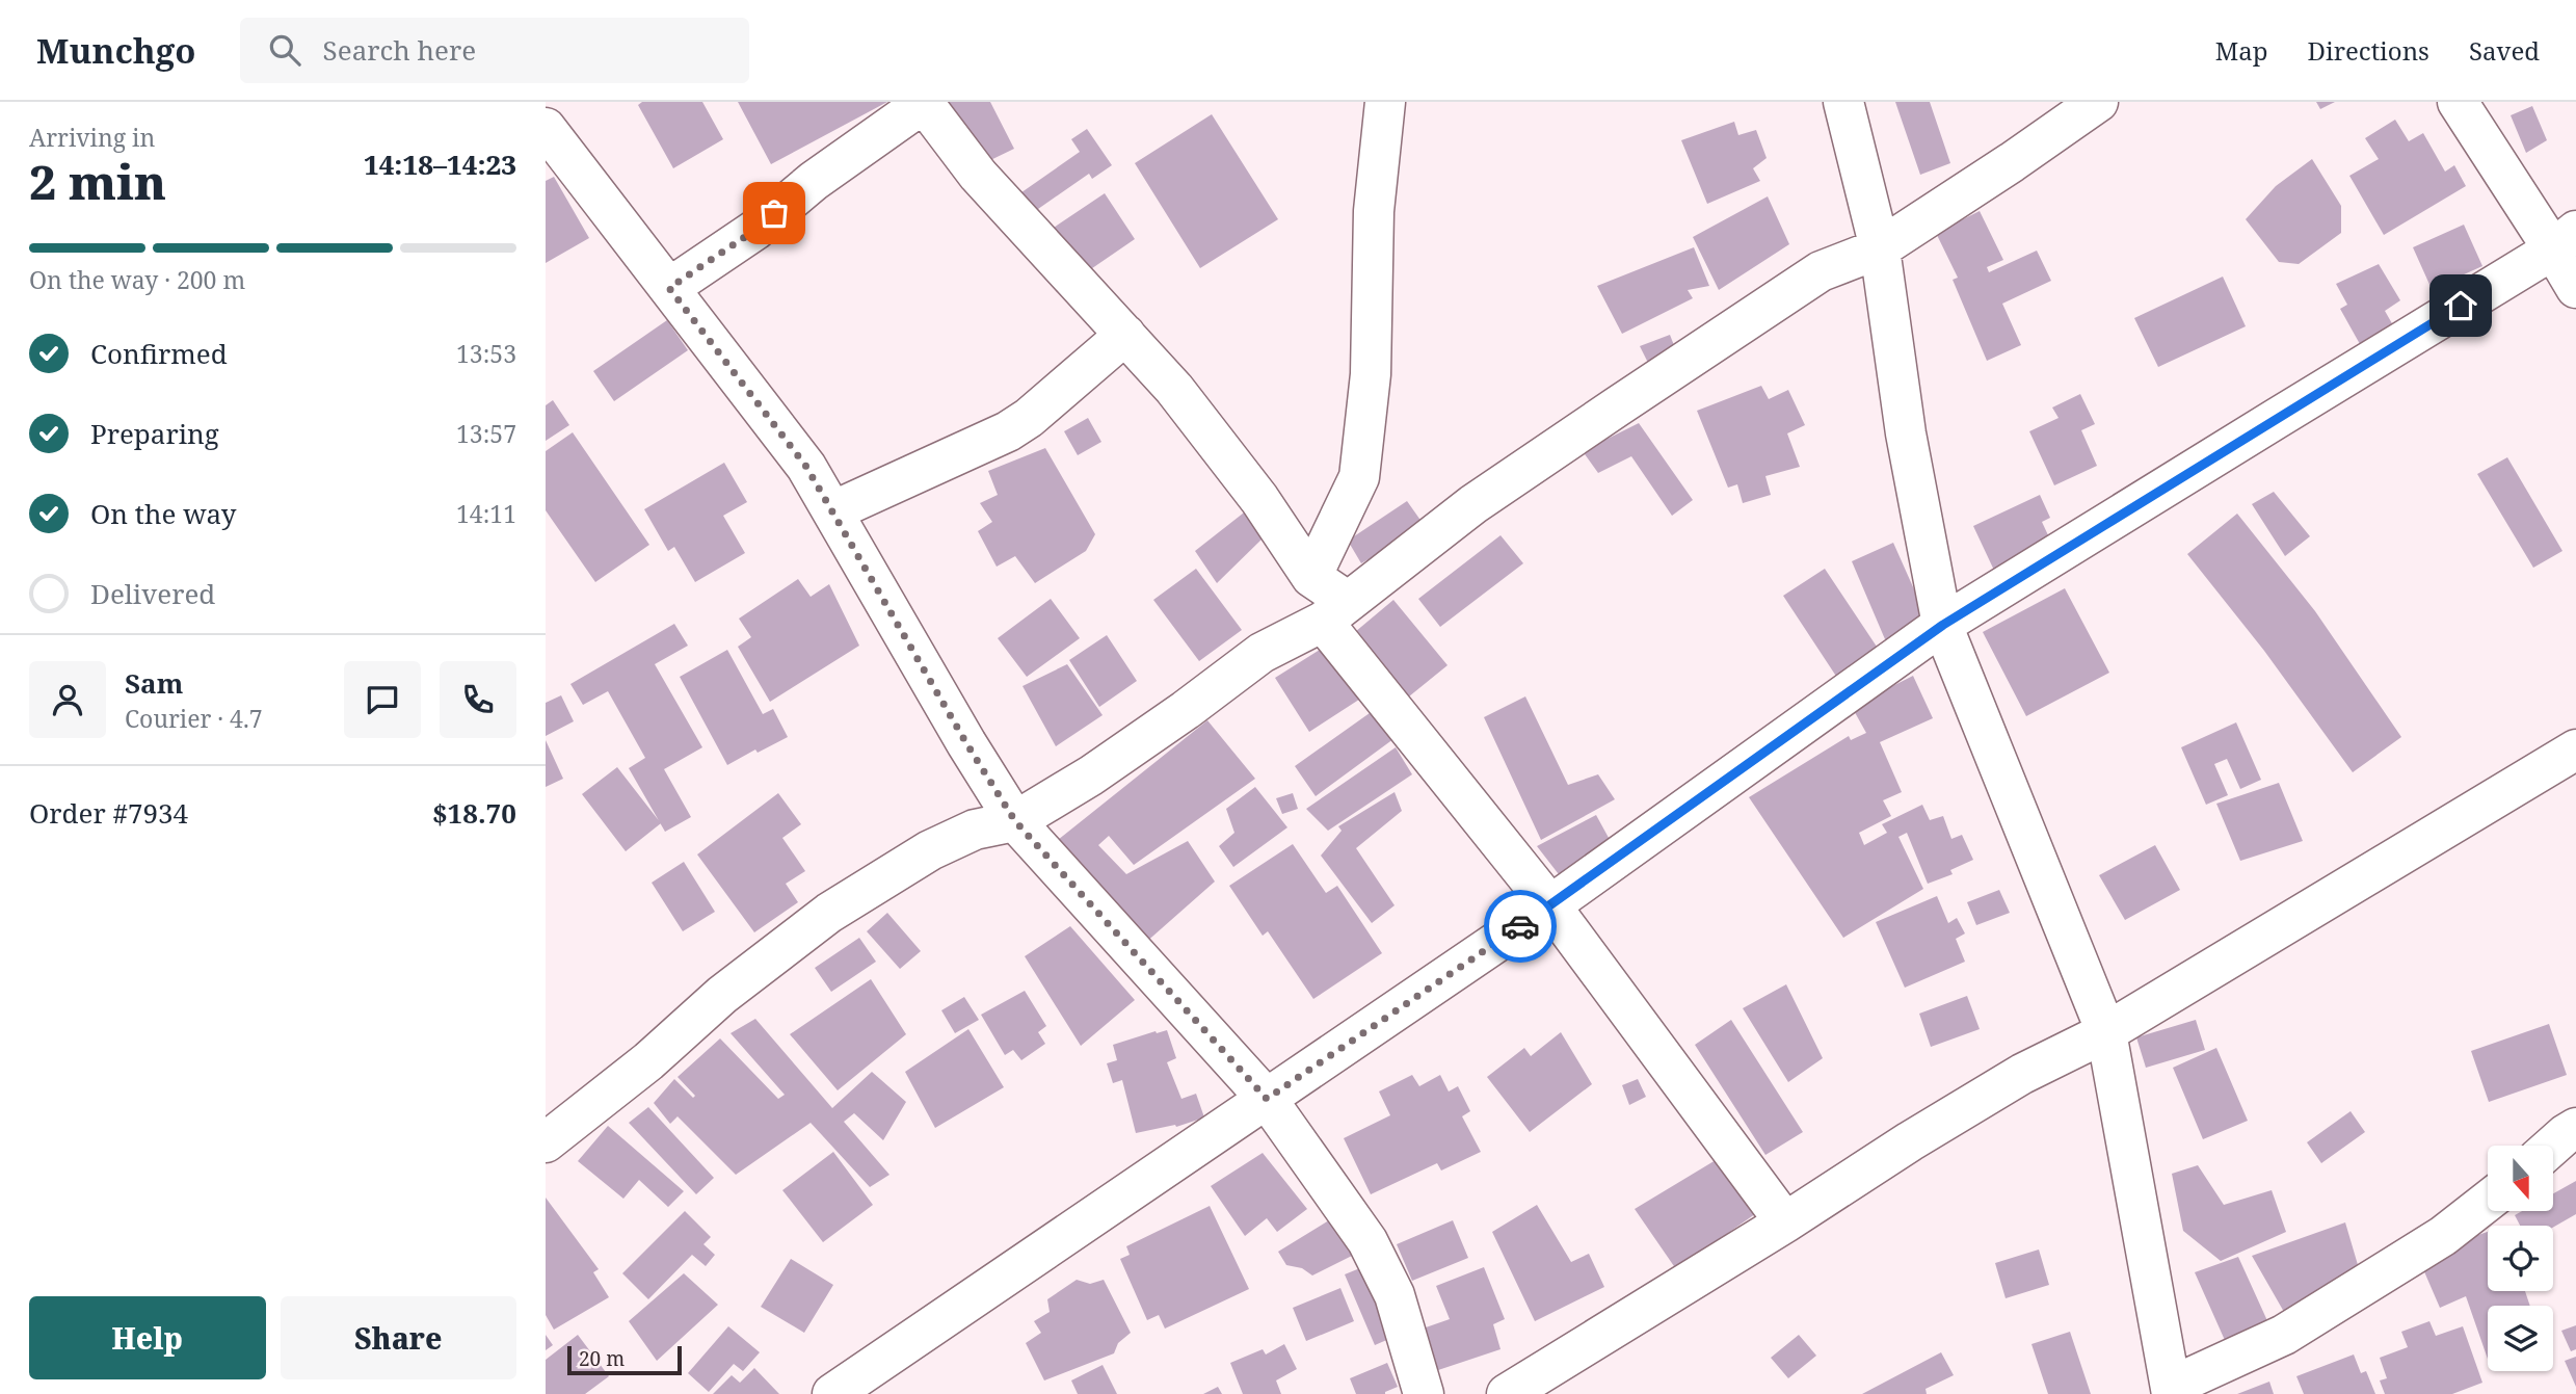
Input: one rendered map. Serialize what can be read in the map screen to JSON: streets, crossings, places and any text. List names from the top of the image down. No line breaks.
{"scale_bar":"20 m","north":"bottom","page":{"header":"Munchgo","search":"Search here","nav":["Map","Directions","Saved"],"heading":["2 min","Arriving in","14:18–14:23"],"panel":["Sam","Courier · 4.7","Order #7934","$18.70"],"bar":"On the way · 200 m","list":[["Confirmed","13:53"],["Preparing","13:57"],["On the way","14:11"],"Delivered"],"buttons":["Help","Share"],"scale":"20 m"}}
